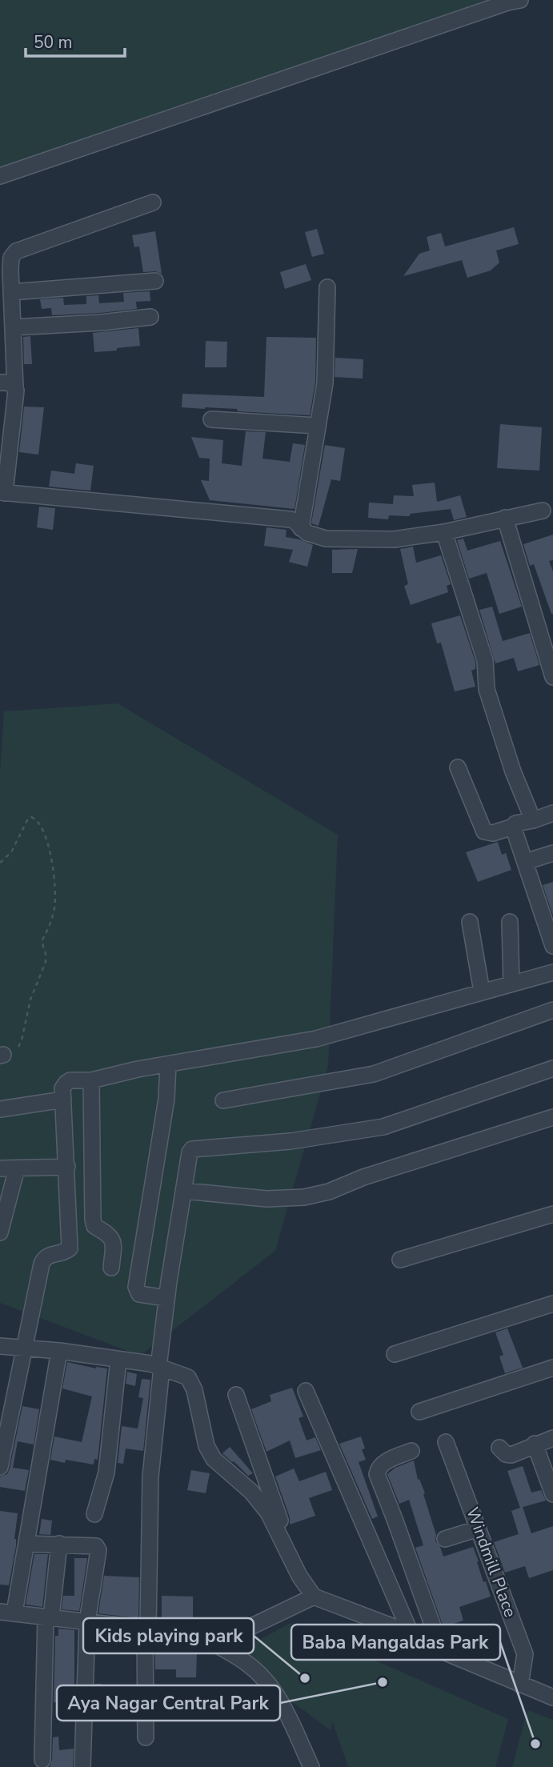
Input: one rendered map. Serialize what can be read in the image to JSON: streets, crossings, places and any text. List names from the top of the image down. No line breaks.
{"streets":{"street":["Windmill Place"]},"places":["Kids playing park","Aya Nagar Central Park","Baba Mangaldas Park"],"scale_bar":"50 m"}
